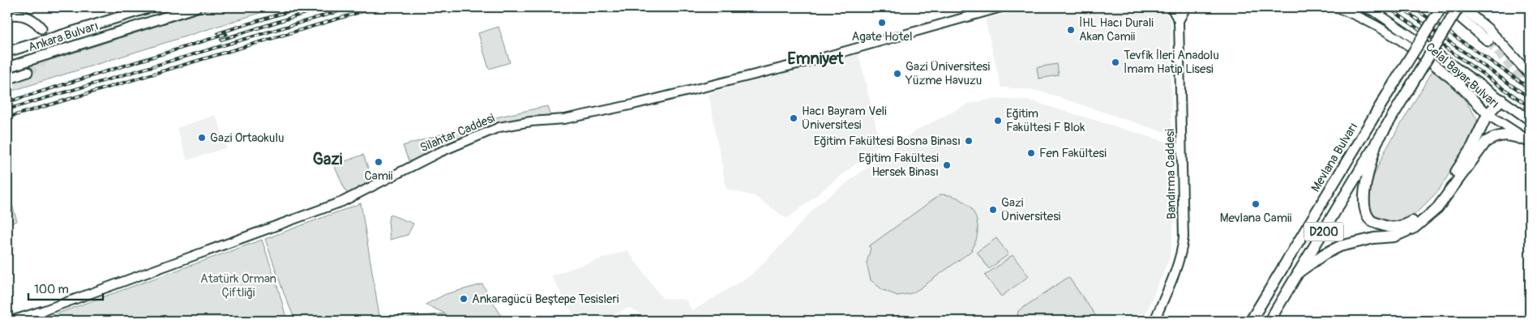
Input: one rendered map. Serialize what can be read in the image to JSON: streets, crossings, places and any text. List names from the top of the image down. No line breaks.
{"streets":{"highway":["Mevlana Bulvarı","D200"],"main road":["Ankara Bulvarı","Celal Bayar Bulvarı","Silahtar Caddesi","Bandırma Caddesi"]},"crossings":[["Mevlana Bulvarı","D200"]],"districts":["Emniyet","Gazi"],"parks":["Atatürk Orman Çiftliği"],"places":["Agate Hotel","İHL Hacı Durali Akan Camii","Tevfik İleri Anadolu İmam Hatip Lisesi","Gazi Üniversitesi Yüzme Havuzu","Hacı Bayram Veli Üniversitesi","Eğitim Fakültesi F Blok","Gazi Ortaokulu","Eğitim Fakültesi Bosna Binası","Fen Fakültesi","Camii","Eğitim Fakültesi Hersek Binası","Mevlana Camii","Gazi Üniversitesi","Ankaragücü Beştepe Tesisleri"],"scale_bar":"100 m"}
